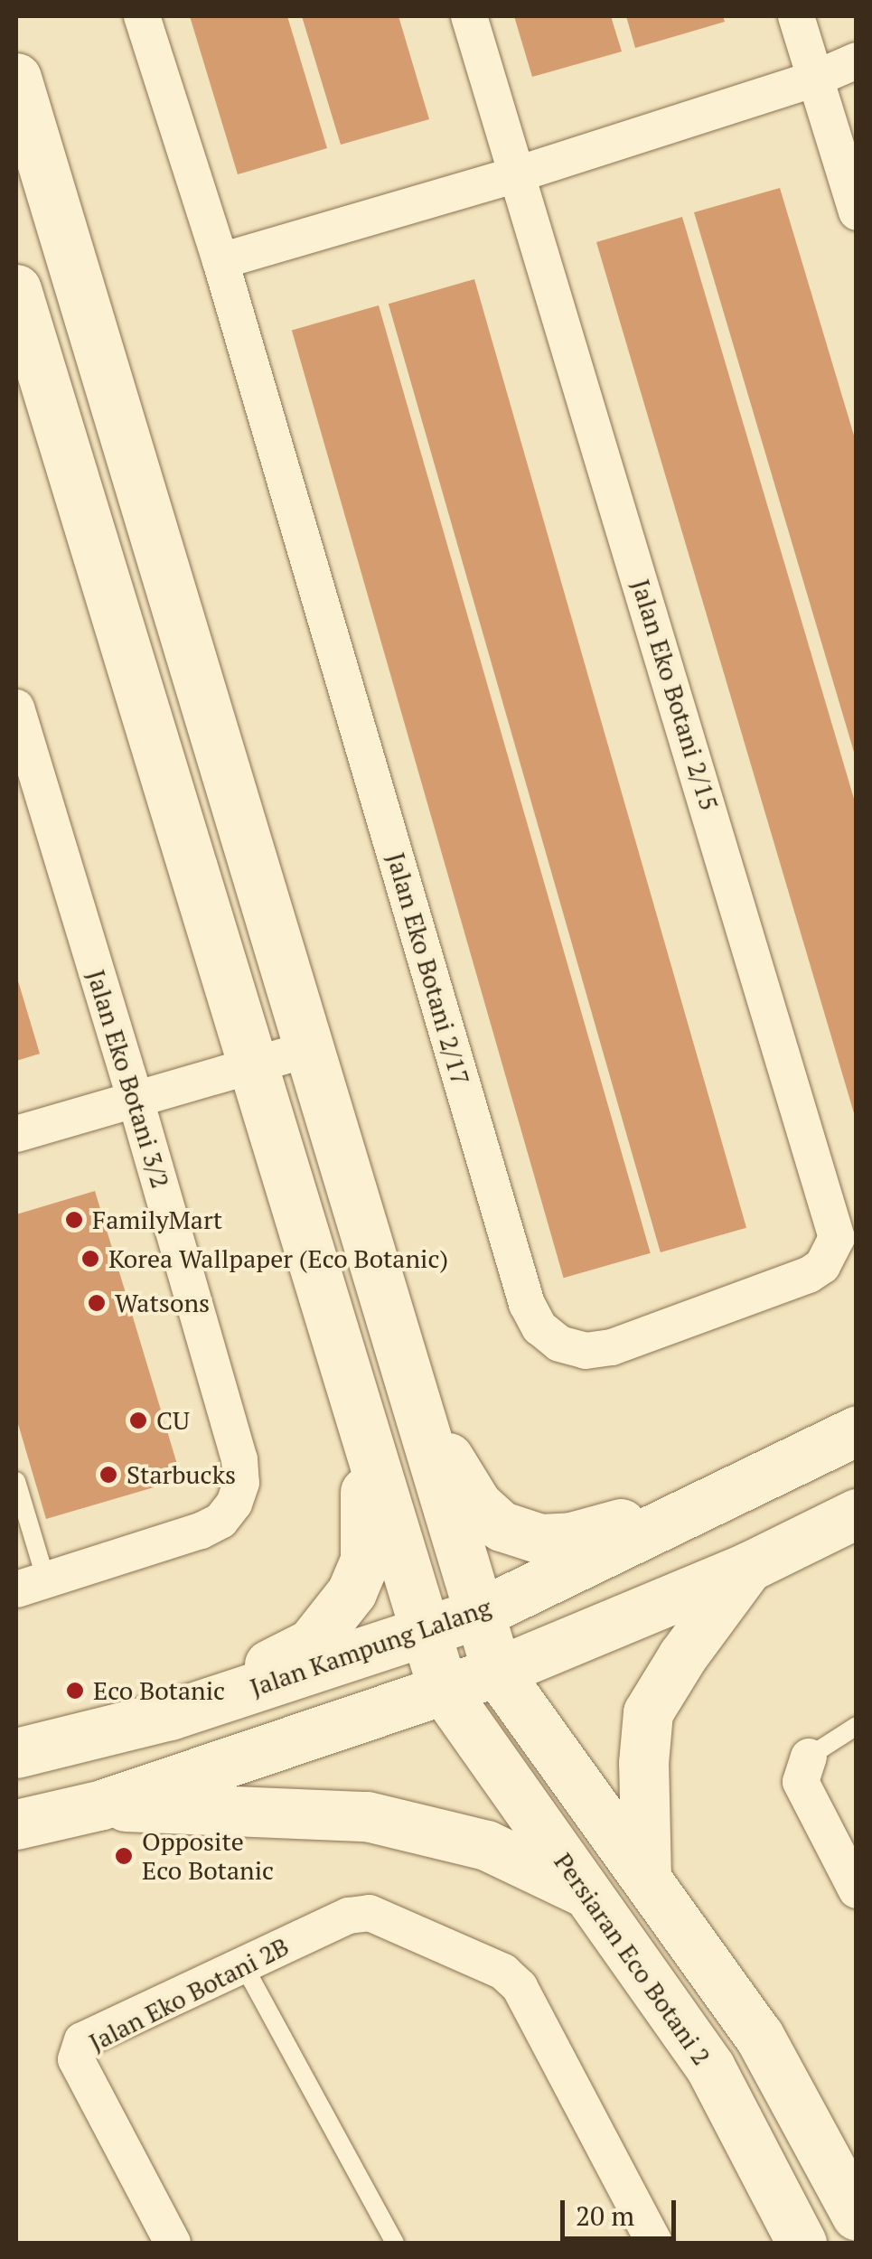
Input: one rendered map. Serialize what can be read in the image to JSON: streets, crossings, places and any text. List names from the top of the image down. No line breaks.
{"streets":{"street":["Jalan Eko Botani 2/15","Jalan Eko Botani 2/17","Jalan Eko Botani 3/2","Jalan Kampung Lalang","Persiaran Eco Botani 2","Jalan Eko Botani 2B"]},"crossings":[["Jalan Eko Botani 2/15","Jalan Eko Botani 2/17"],["Jalan Kampung Lalang","Persiaran Eco Botani 2"]],"places":["FamilyMart","Korea Wallpaper (Eco Botanic)","Watsons","CU","Starbucks","Eco Botanic","Opposite Eco Botanic"],"scale_bar":"20 m"}
